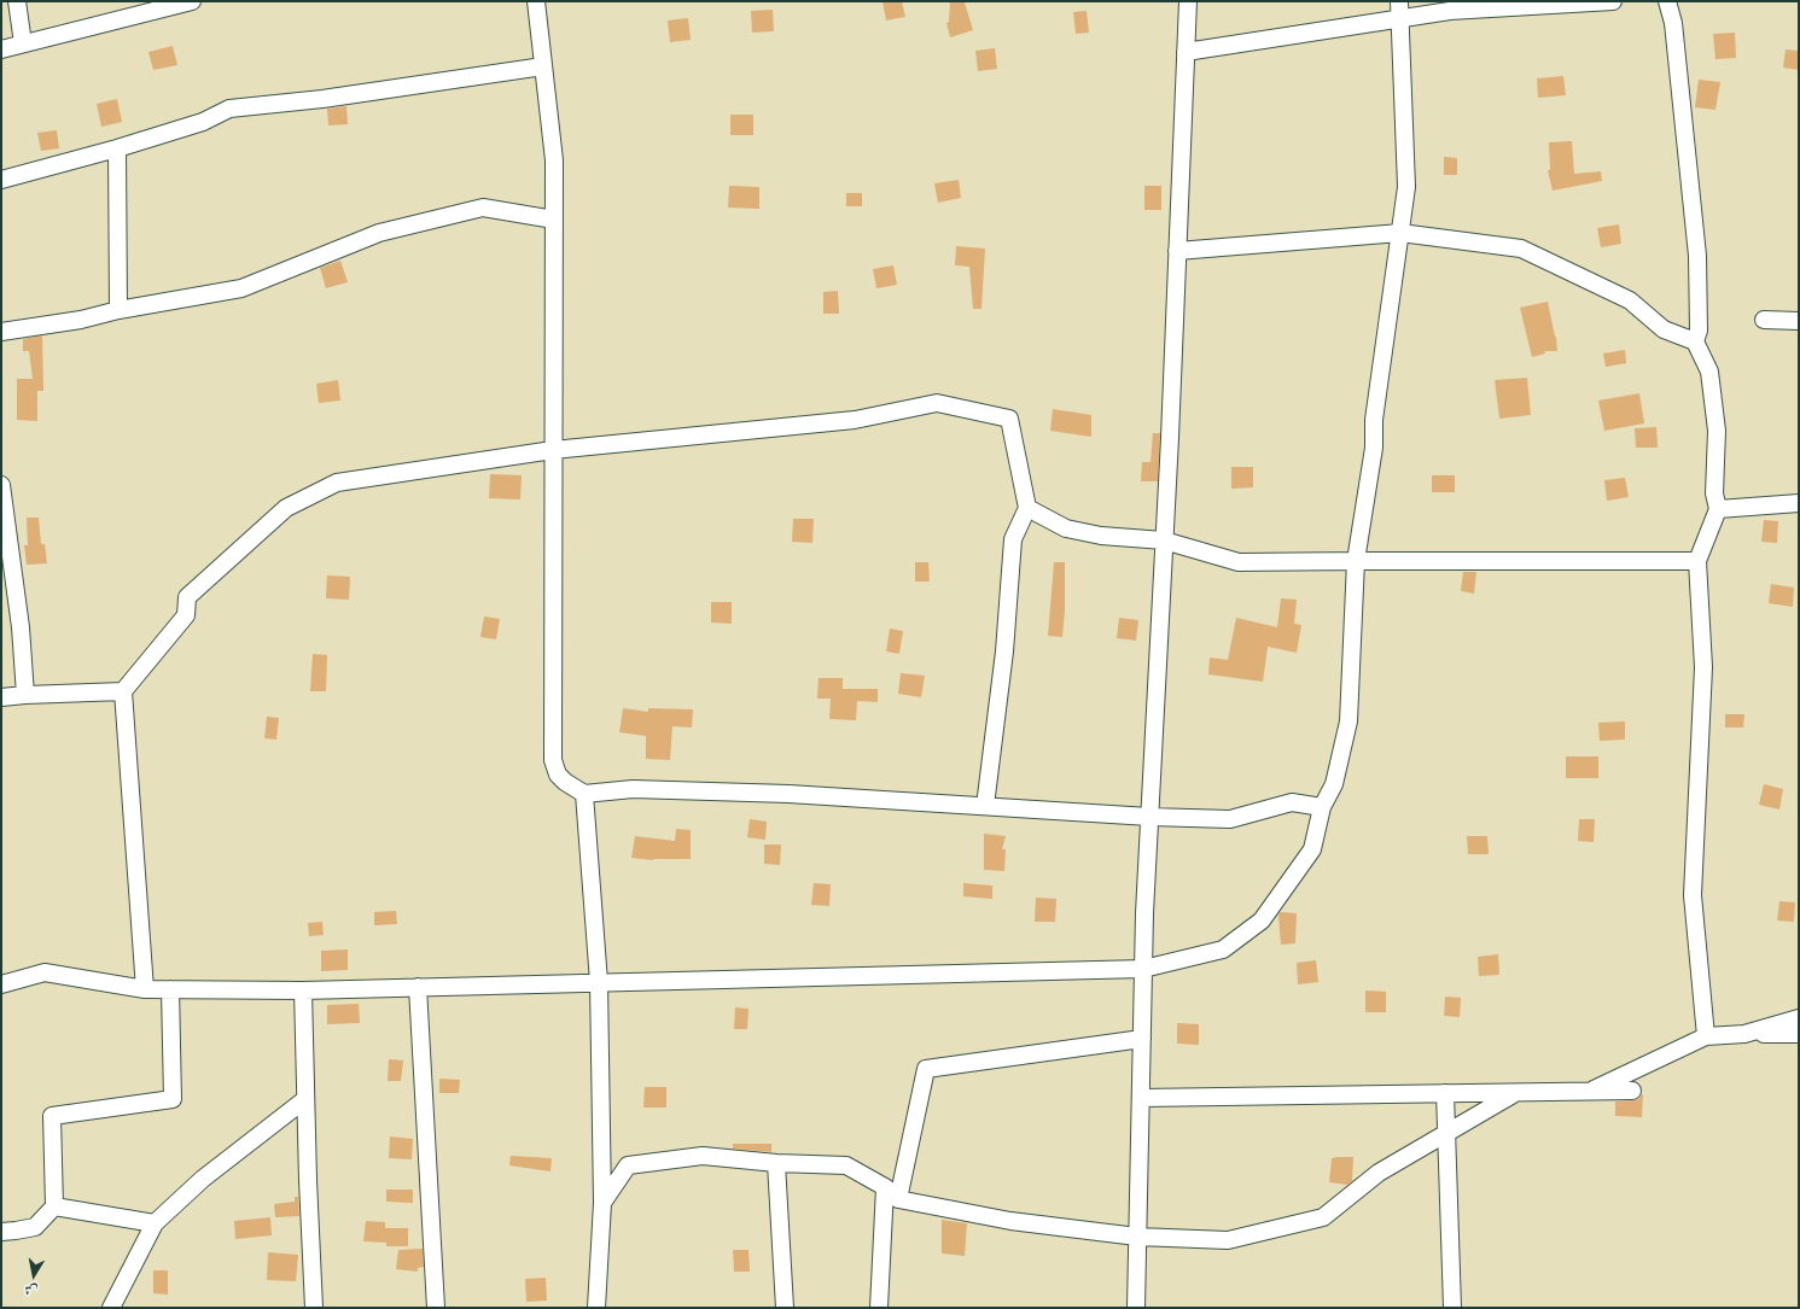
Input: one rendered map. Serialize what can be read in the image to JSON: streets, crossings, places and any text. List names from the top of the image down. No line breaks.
{"north":"bottom"}
